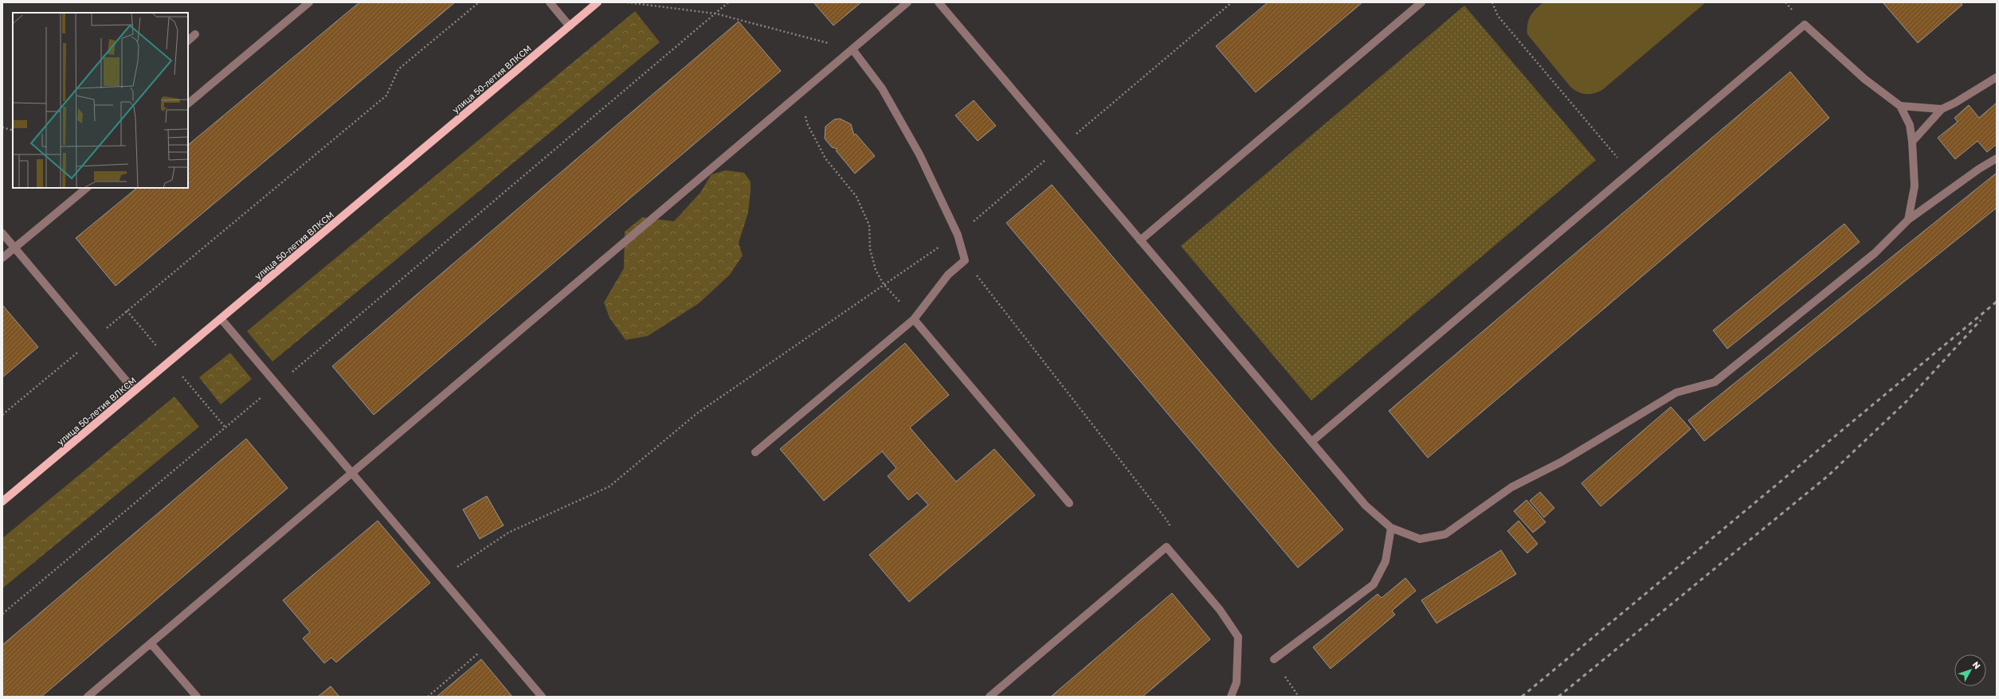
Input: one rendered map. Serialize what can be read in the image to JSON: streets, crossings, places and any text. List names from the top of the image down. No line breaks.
{"streets":{"main road":["улица 50-летия ВЛКСМ"]},"north":"top right"}
